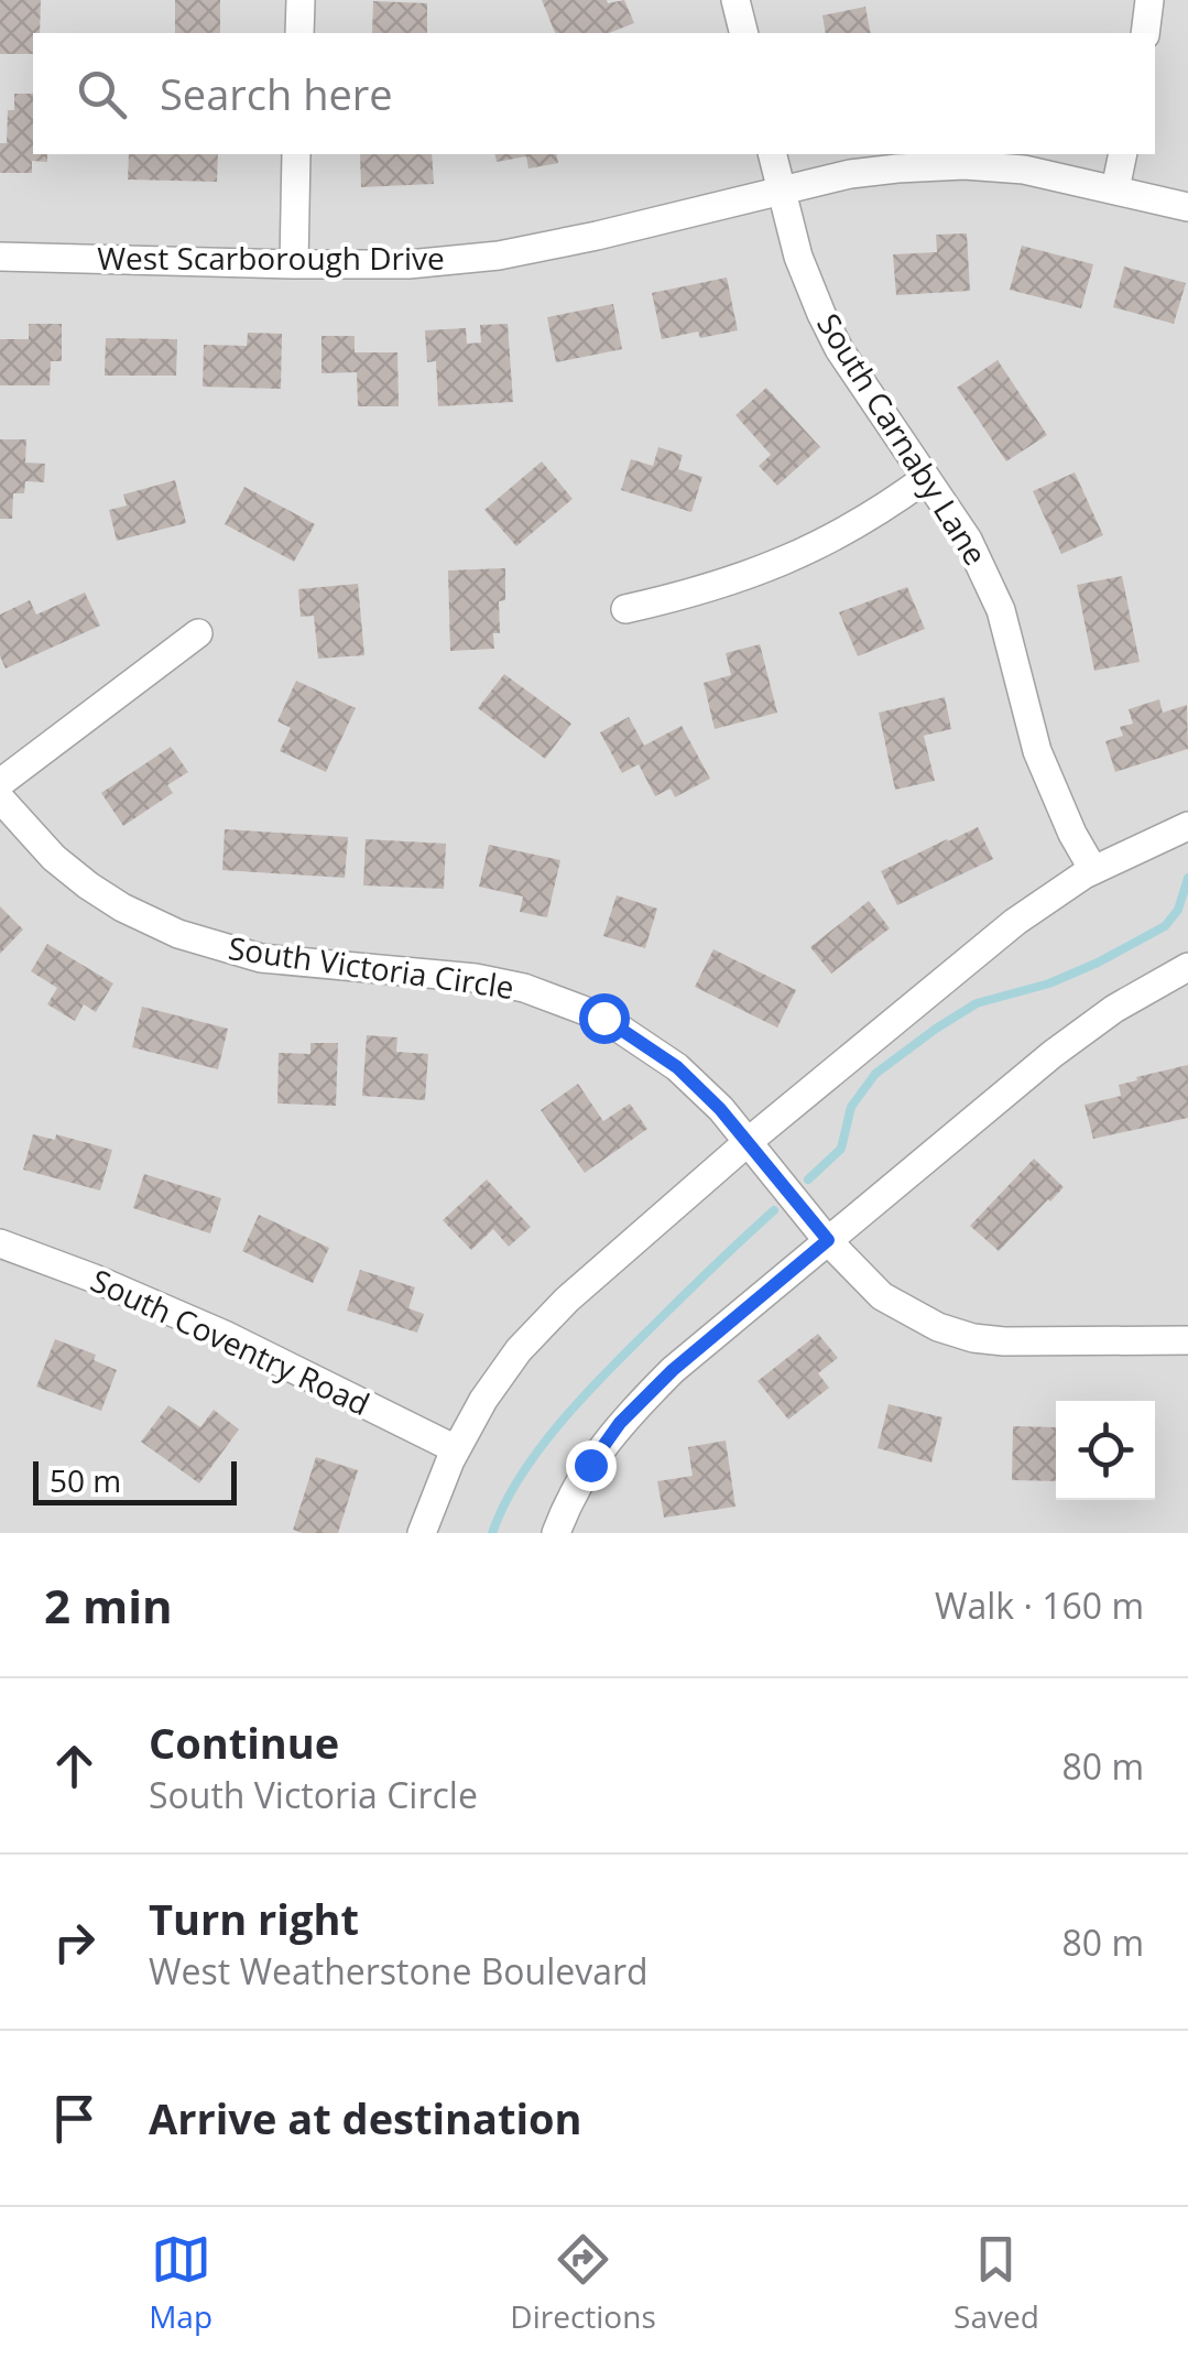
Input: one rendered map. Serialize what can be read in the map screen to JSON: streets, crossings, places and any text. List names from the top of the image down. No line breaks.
{"streets":{"street":["West Scarborough Drive","South Carnaby Lane","South Victoria Circle","South Coventry Road"]},"crossings":[["West Scarborough Drive","South Carnaby Lane"]],"scale_bar":"50 m","page":{"search":"Search here","scale":"50 m","heading":["2 min","Walk · 160 m"],"list":[["Continue","South Victoria Circle","80 m"],["Turn right","West Weatherstone Boulevard","80 m"],"Arrive at destination"],"nav":["Map","Directions","Saved"]}}
